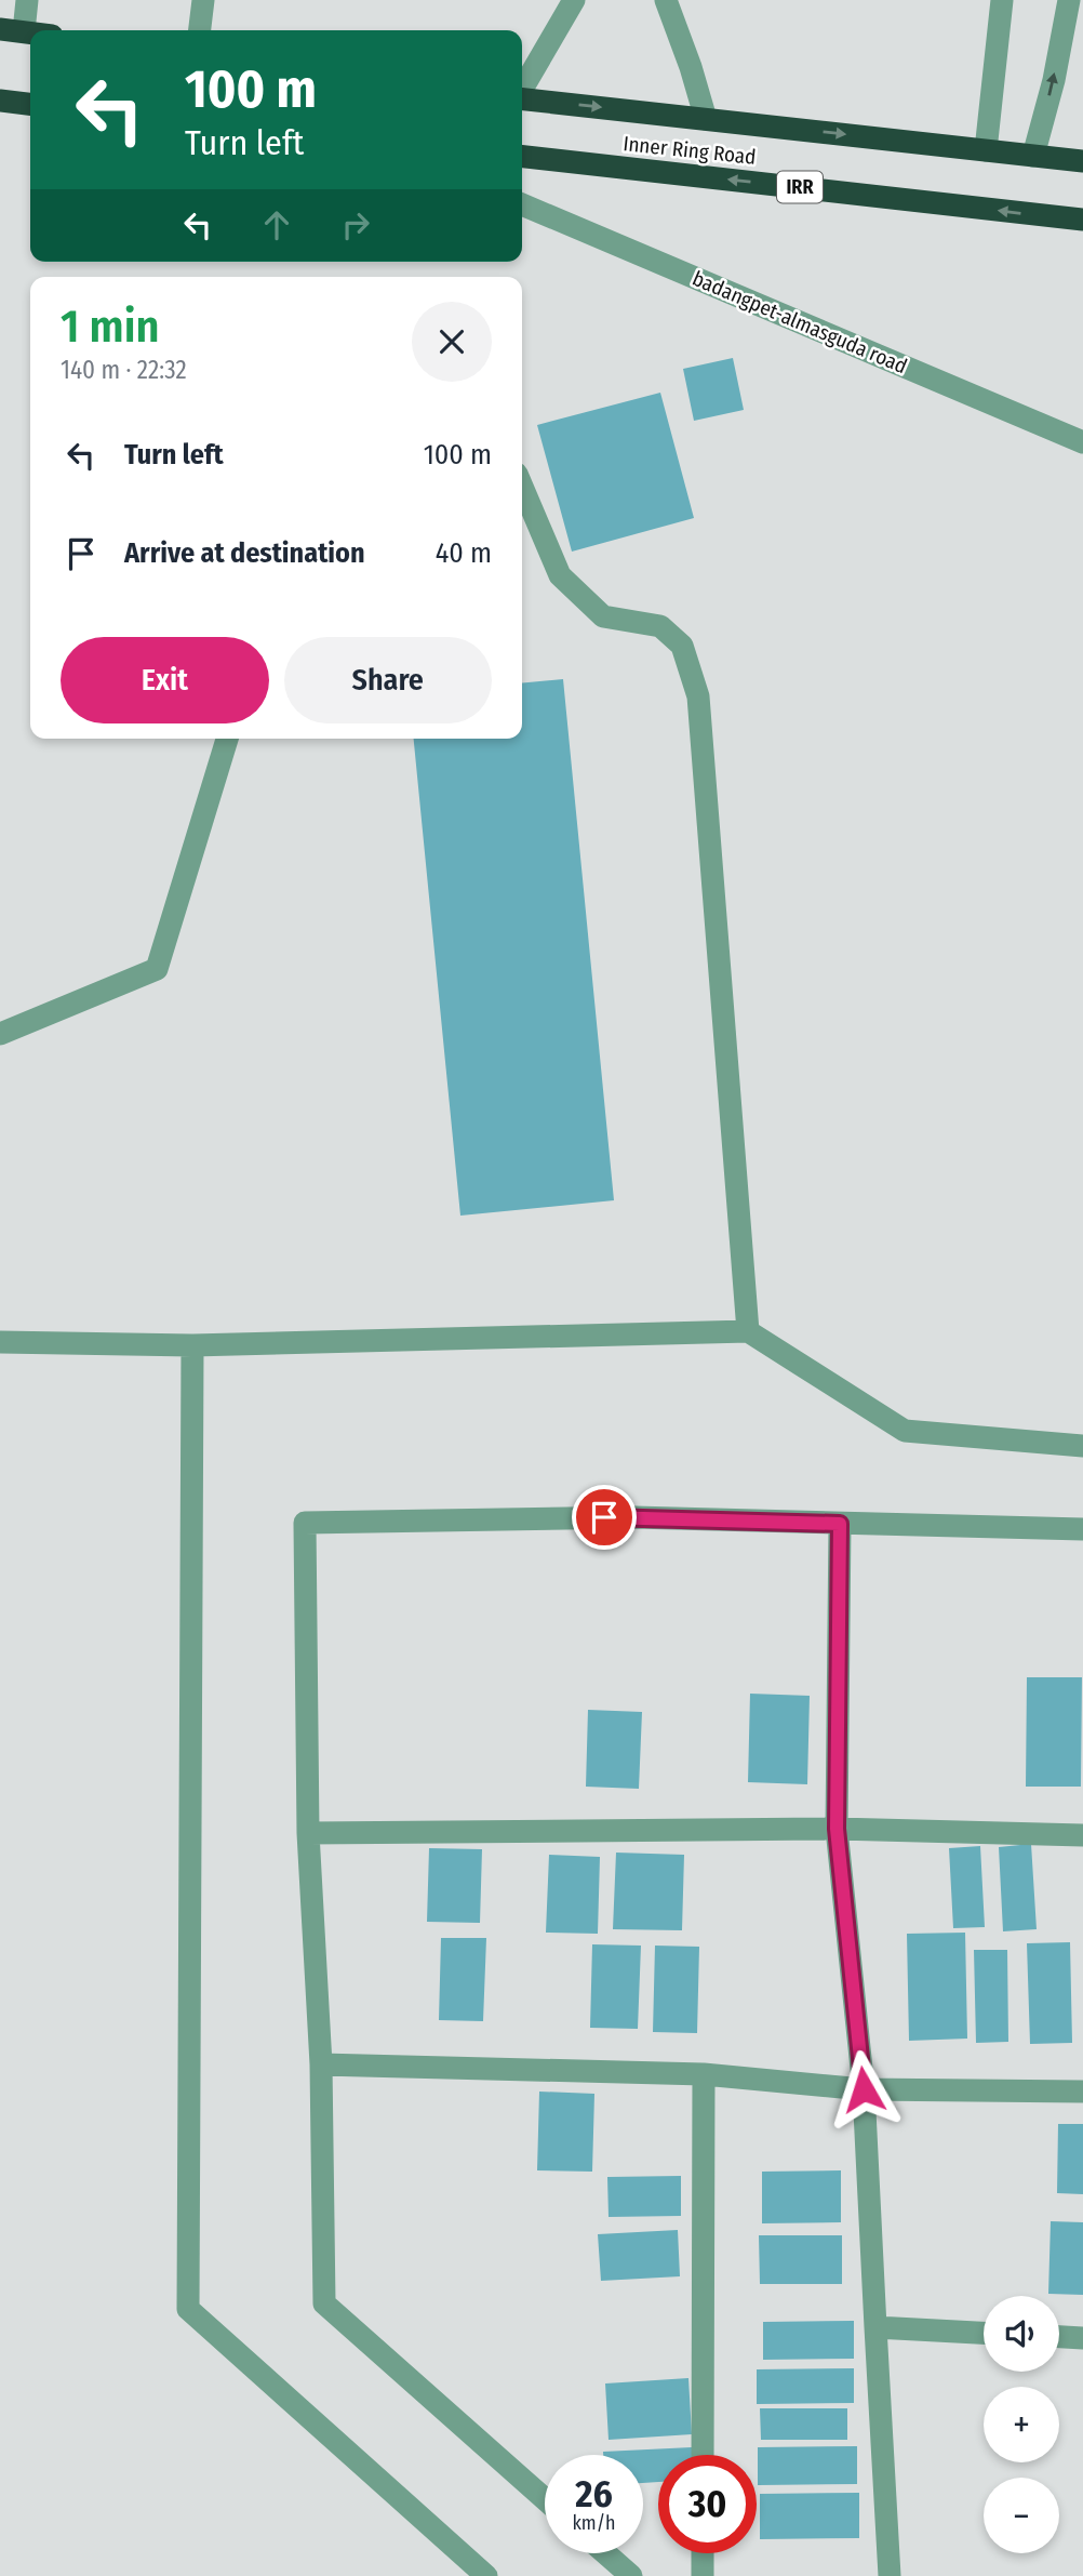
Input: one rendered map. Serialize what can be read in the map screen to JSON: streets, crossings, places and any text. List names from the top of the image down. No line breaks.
{"streets":{"highway":["Inner Ring Road","IRR"],"street":["badangpet-almasguda road"]},"page":{"turn":["100 m","Turn left"],"heading":["1 min","140 m · 22:32"],"list":[{"name":"Turn left","value":"100 m"},{"name":"Arrive at destination","value":"40 m"}],"buttons":["Exit","Share"],"map_buttons":["+","−"],"speed":"26 km/h","limit":"30"}}
